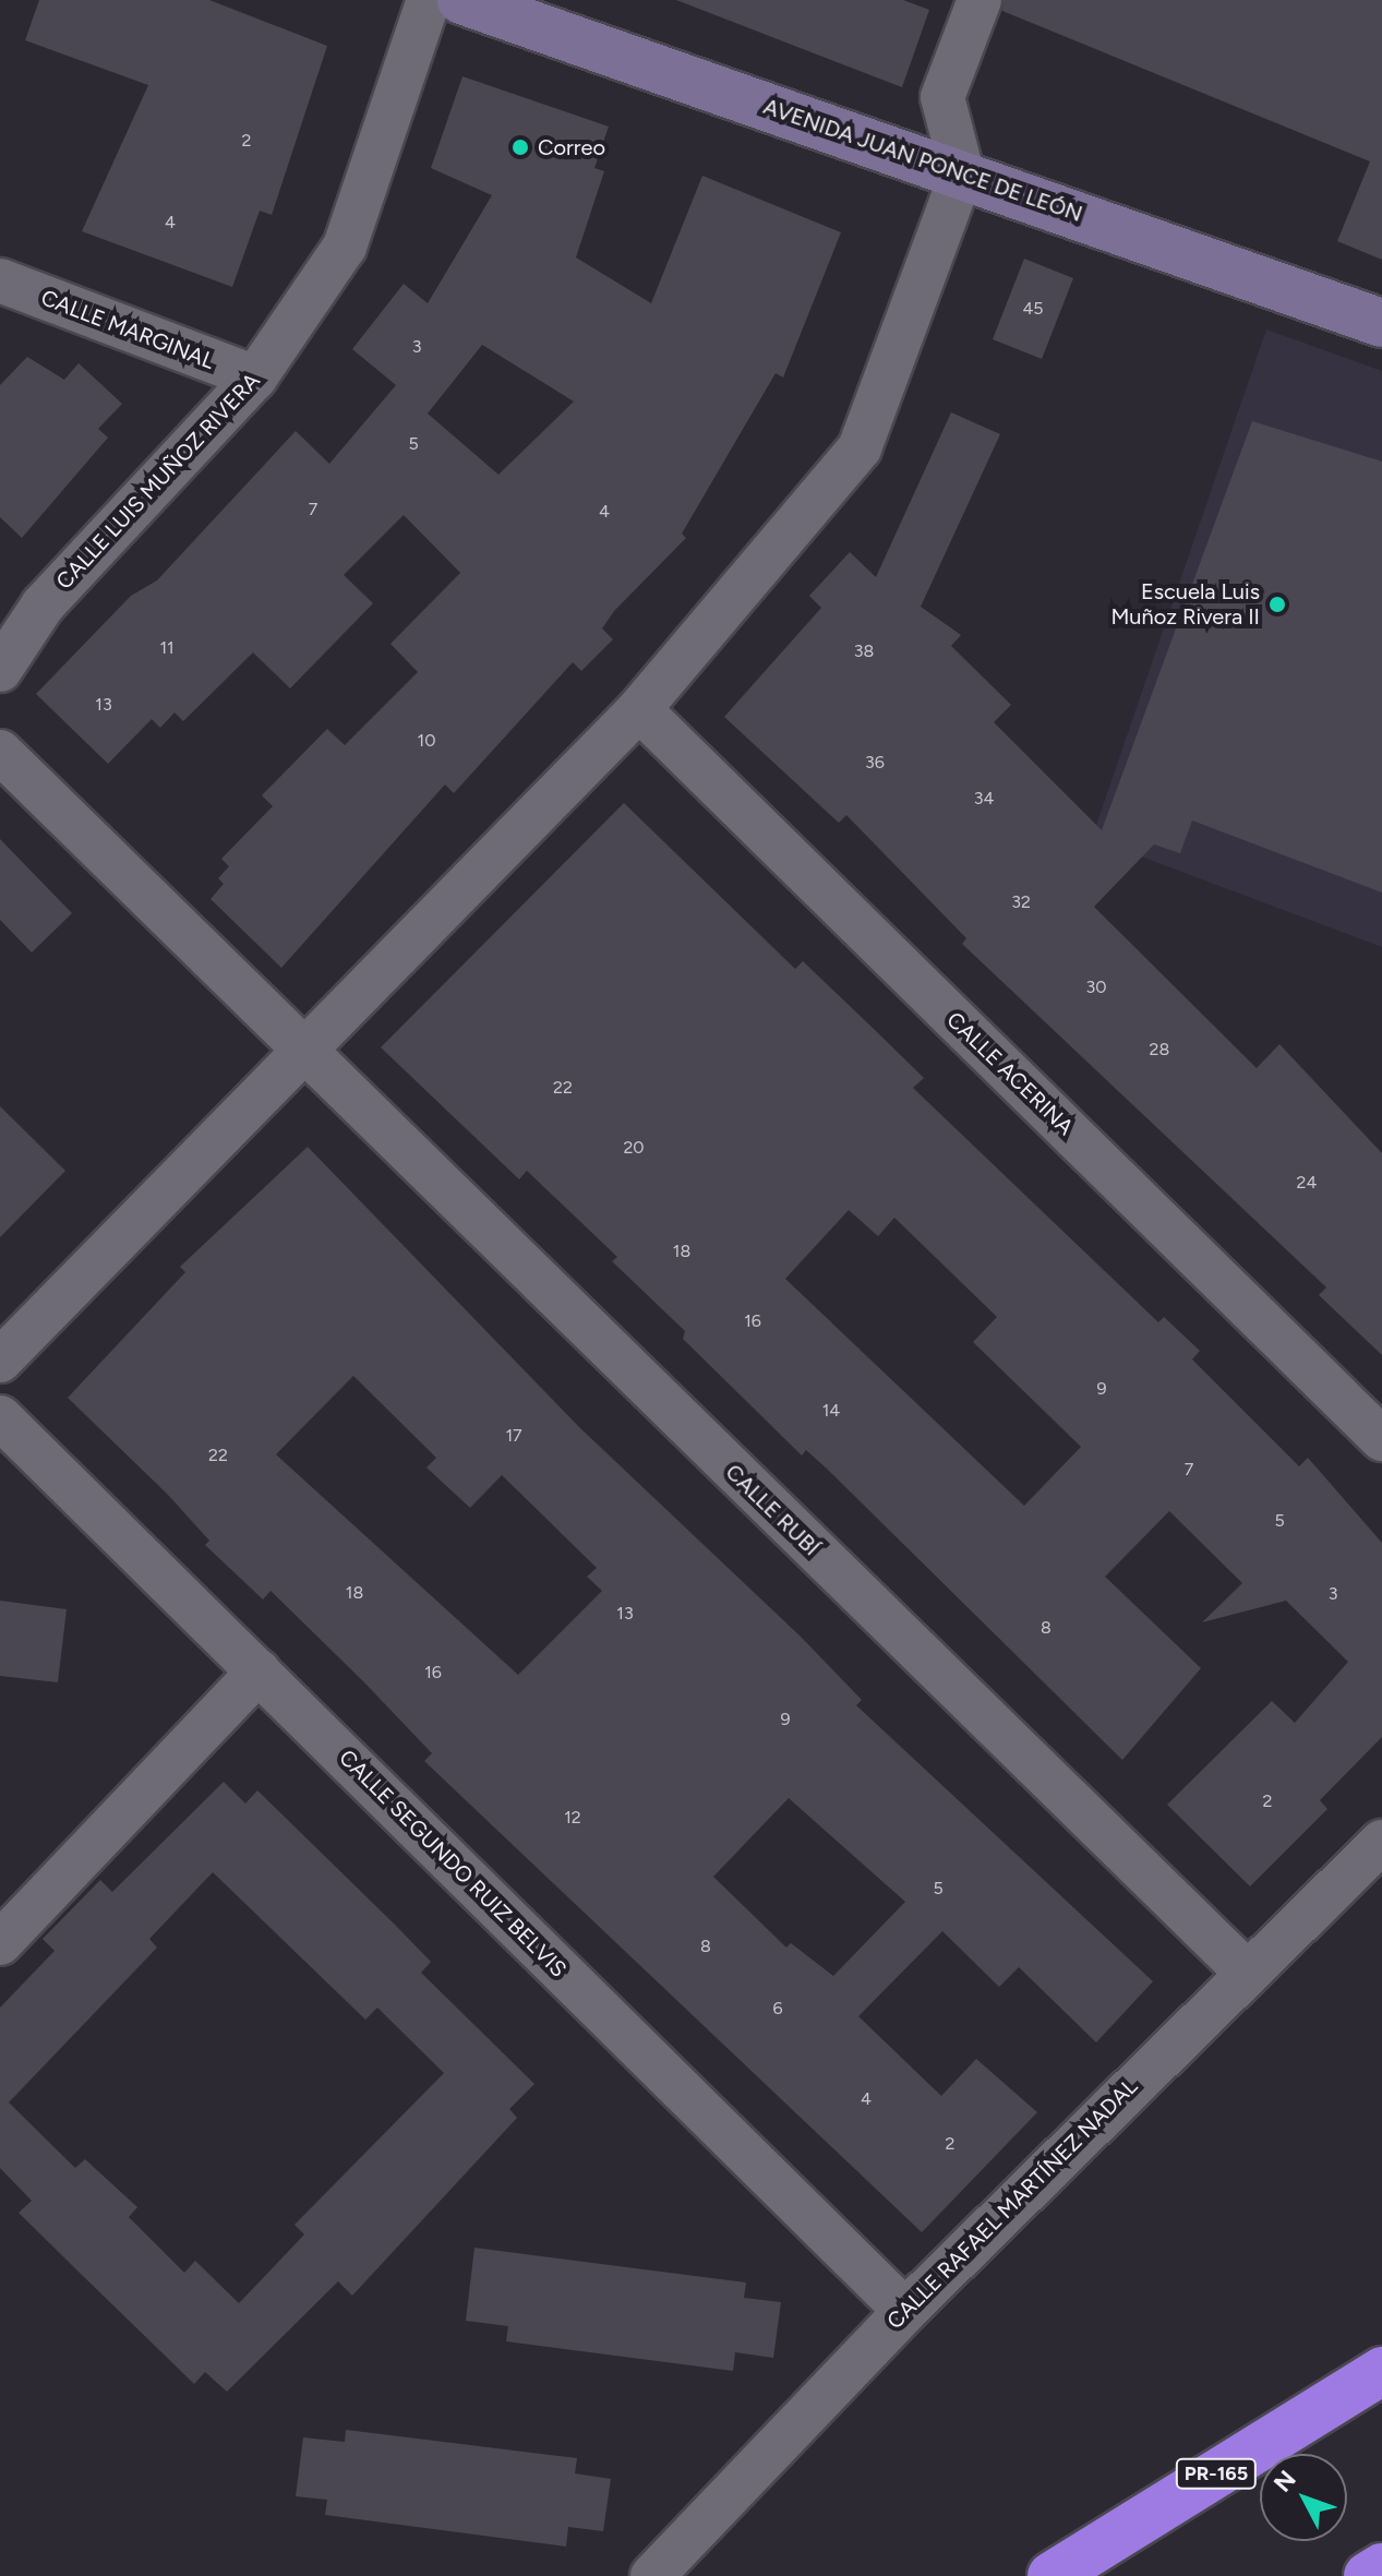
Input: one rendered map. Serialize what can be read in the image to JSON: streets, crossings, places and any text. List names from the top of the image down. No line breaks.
{"streets":{"highway":["PR-165"],"main road":["AVENIDA JUAN PONCE DE LEÓN"],"street":["CALLE MARGINAL","CALLE LUIS MUÑOZ RIVERA","CALLE ACERINA","CALLE RUBÍ","CALLE SEGUNDO RUIZ BELVIS","CALLE RAFAEL MARTÍNEZ NADAL"]},"crossings":[["CALLE MARGINAL","CALLE LUIS MUÑOZ RIVERA"],["CALLE RUBÍ","CALLE RAFAEL MARTÍNEZ NADAL"],["CALLE SEGUNDO RUIZ BELVIS","CALLE RAFAEL MARTÍNEZ NADAL"]],"places":["Correo","Escuela Luis Muñoz Rivera II"],"house_numbers":["2","4","45","3","5","7","4","11","38","13","10","36","34","32","30","28","22","20","24","18","16","9","14","17","22","7","5","18","3","13","8","16","9","2","12","5","8","6","4","2"],"north":"top left"}
